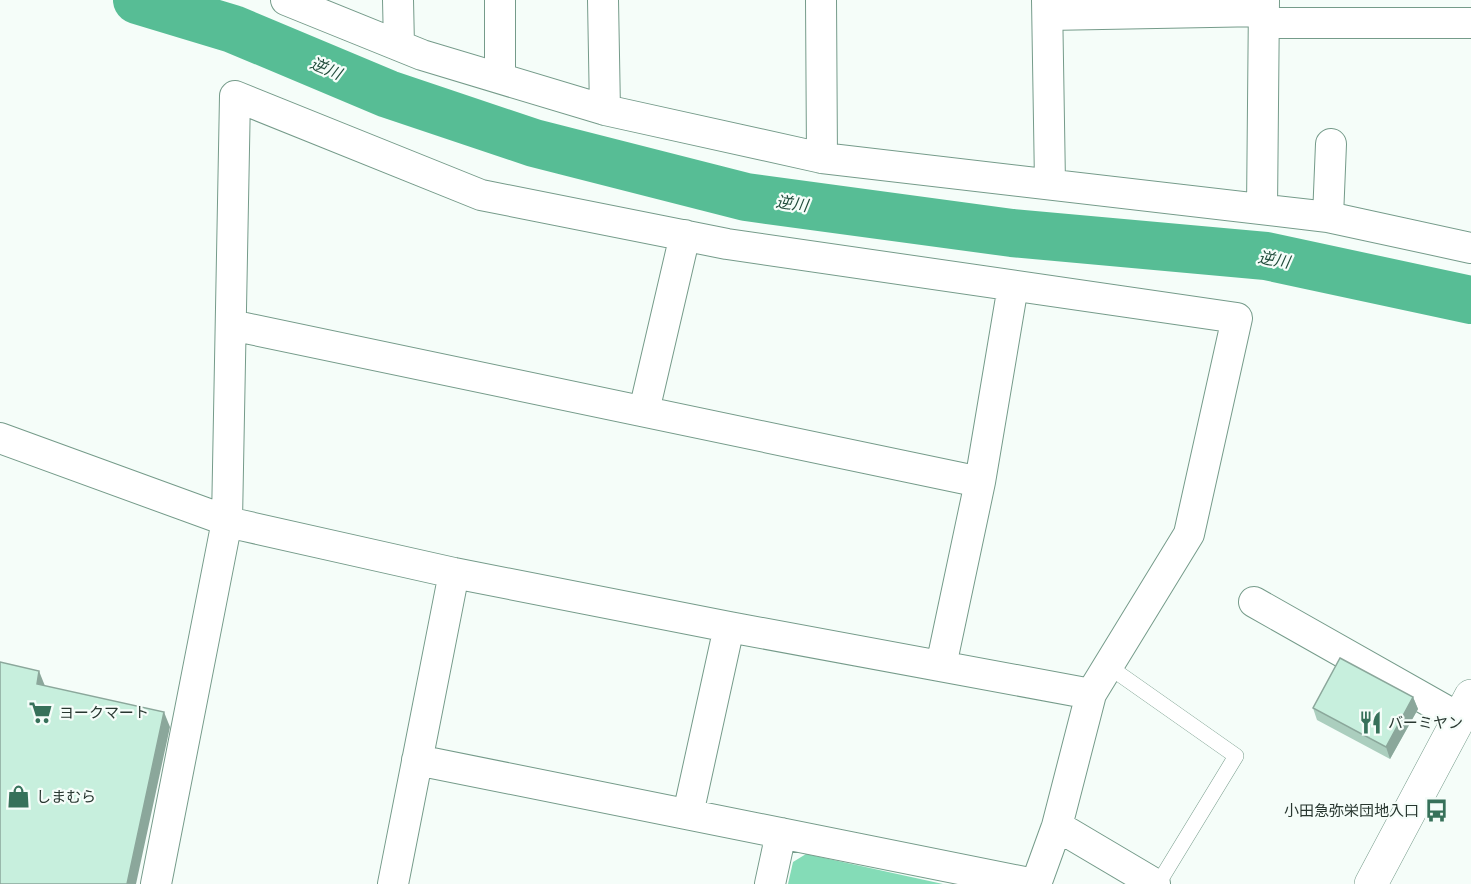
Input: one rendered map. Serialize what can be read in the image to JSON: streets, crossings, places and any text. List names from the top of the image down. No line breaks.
{"water":["逆川"],"places":{"supermarket":["ヨークマート"],"restaurant":["バーミヤン"],"shop":["しまむら"],"bus stop":["小田急弥栄団地入口"]}}
